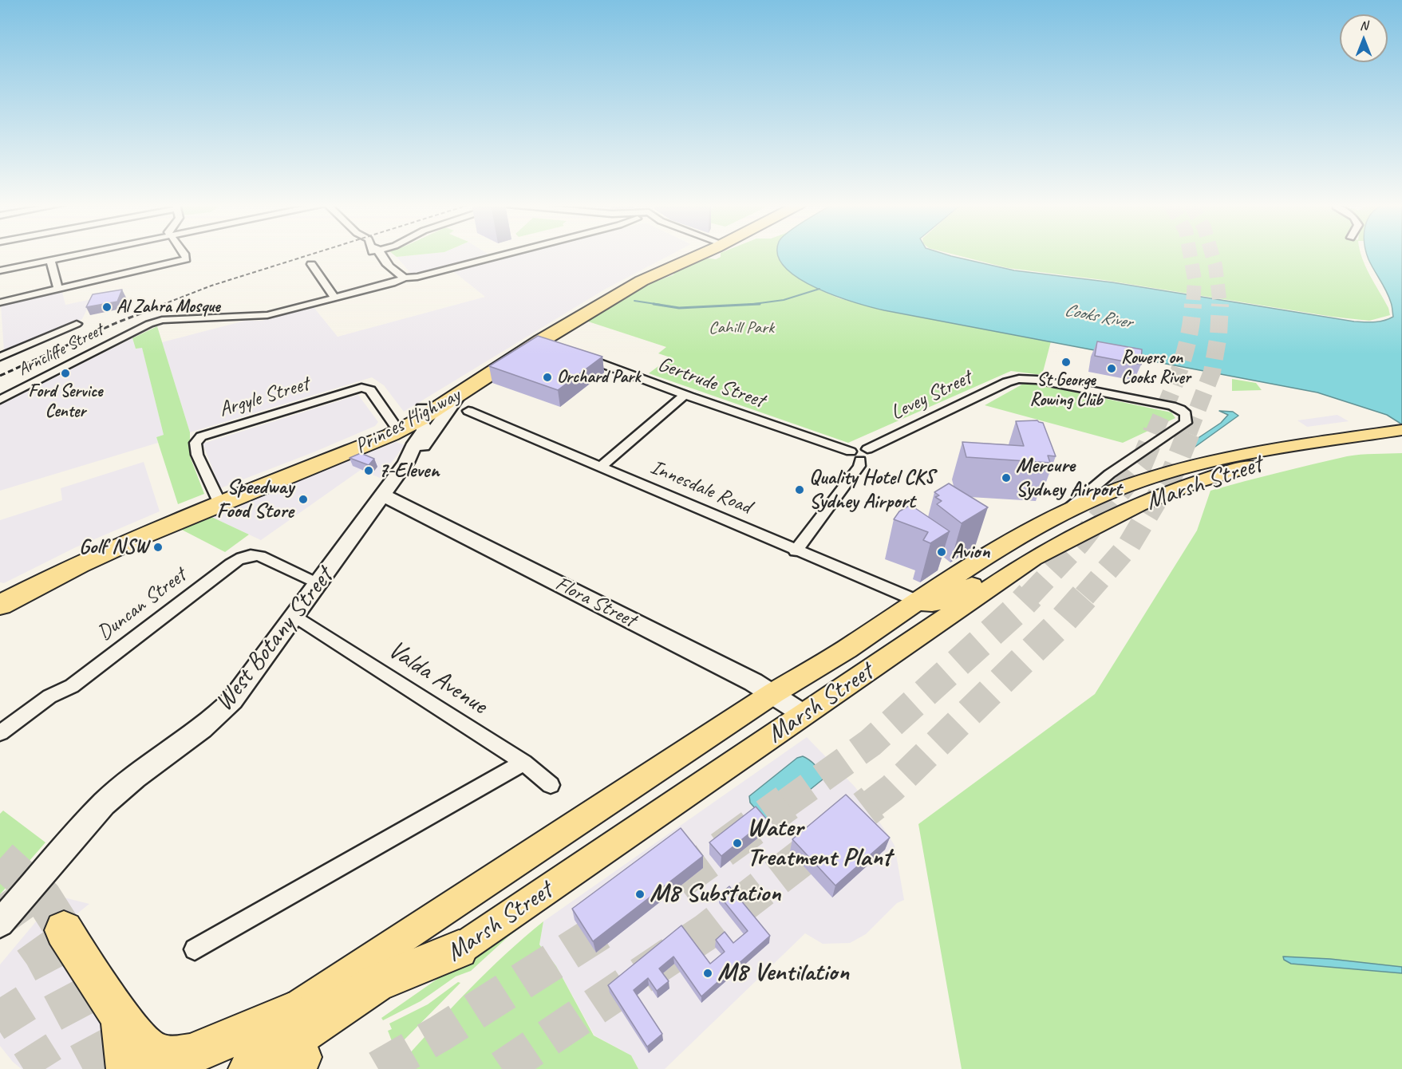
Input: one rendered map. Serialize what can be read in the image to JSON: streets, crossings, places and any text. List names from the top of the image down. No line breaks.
{"streets":{"highway":["Princes Highway"],"main road":["Marsh Street","Flora Street","West Botany Street"],"street":["Arncliffe Street","Gertrude Street","Levey Street","Argyle Street","Innesdale Road","Duncan Street","Valda Avenue"]},"crossings":[["Gertrude Street","Levey Street"],["Levey Street","Marsh Street"],["Argyle Street","Princes Highway"],["Princes Highway","Innesdale Road"],["Princes Highway","West Botany Street"],["Marsh Street","Innesdale Road"],["Marsh Street","Flora Street"],["Flora Street","West Botany Street"],["Duncan Street","West Botany Street"],["West Botany Street","Valda Avenue"]],"water":["Cooks River"],"parks":["Cahill Park"],"places":["Al Zahra Mosque","St George Rowing Club","Rowers on Cooks River","Ford Service Center","Orchard Park","7-Eleven","Mercure Sydney Airport","Quality Hotel CKS Sydney Airport","Speedway Food Store","Golf NSW","Avion","Water Treatment Plant","M8 Substation","M8 Ventilation"],"north":"top"}
